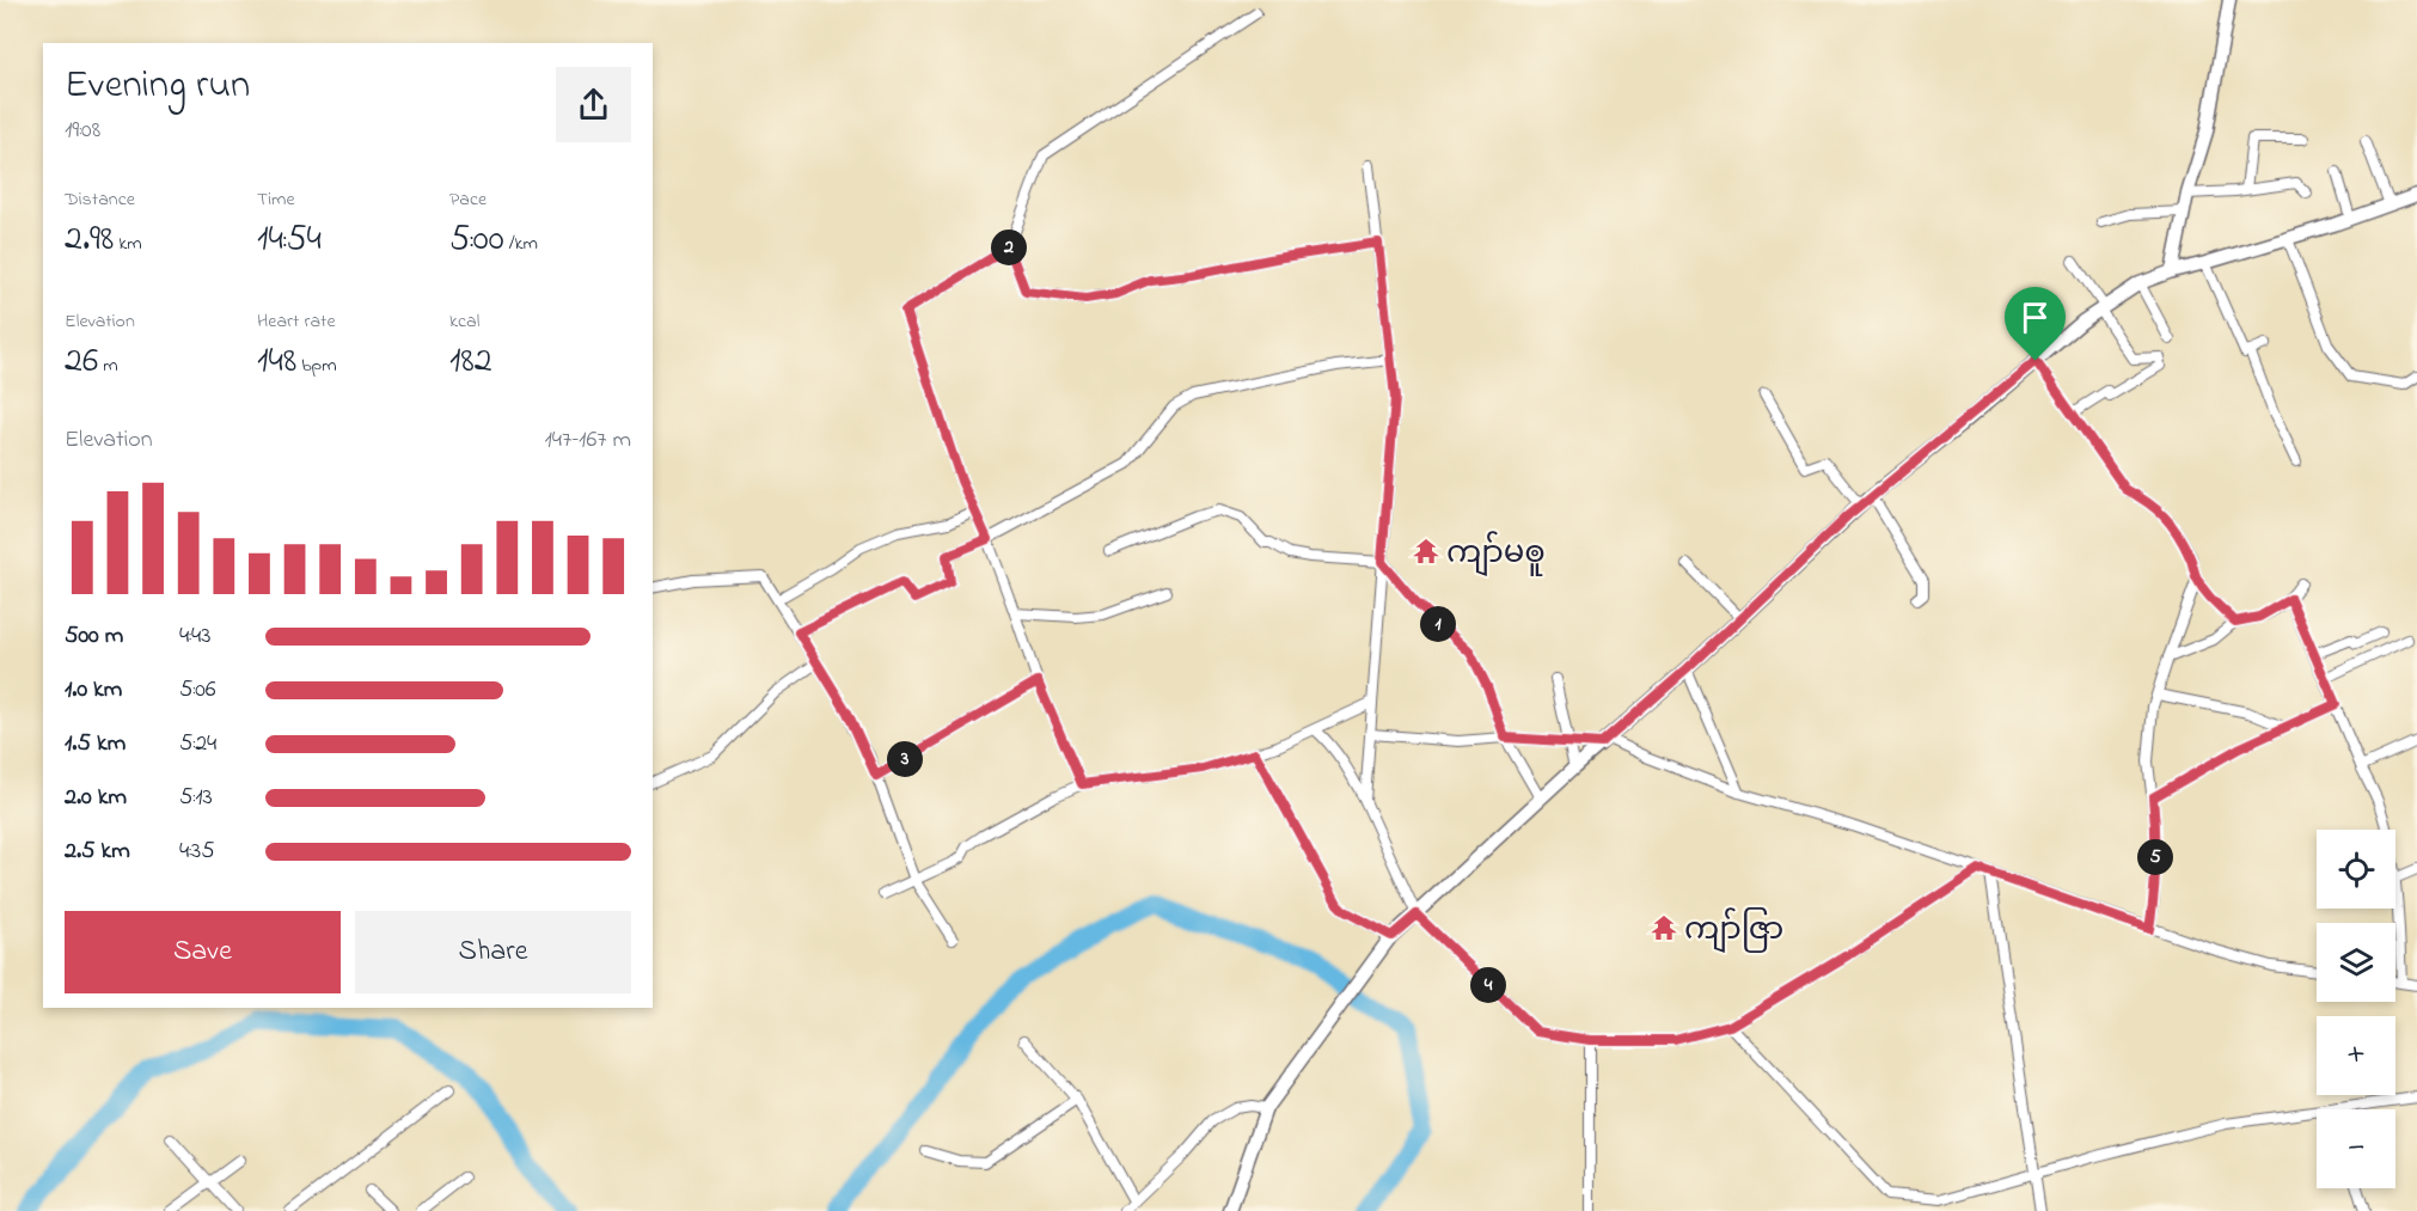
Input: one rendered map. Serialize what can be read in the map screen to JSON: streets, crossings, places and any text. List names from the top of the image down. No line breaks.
{"places":{"temple":["ကျာ်မၜူ","ကျာ်ဇြာ"]},"page":{"heading":["Evening run","19:08"],"stats":[["Distance","2.98 km"],["Time","14:54"],["Pace","5:00 /km"],["Elevation","26 m"],["Heart rate","148 bpm"],["kcal","182"]],"pins":["2","1","3","5","4"],"chart":["Elevation","147–167 m"],"list":[{"name":"500 m","note":"4:43"},{"name":"1.0 km","note":"5:06"},{"name":"1.5 km","note":"5:24"},{"name":"2.0 km","note":"5:13"},{"name":"2.5 km","note":"4:35"}],"map_buttons":["+","−"],"buttons":["Save","Share"]}}
